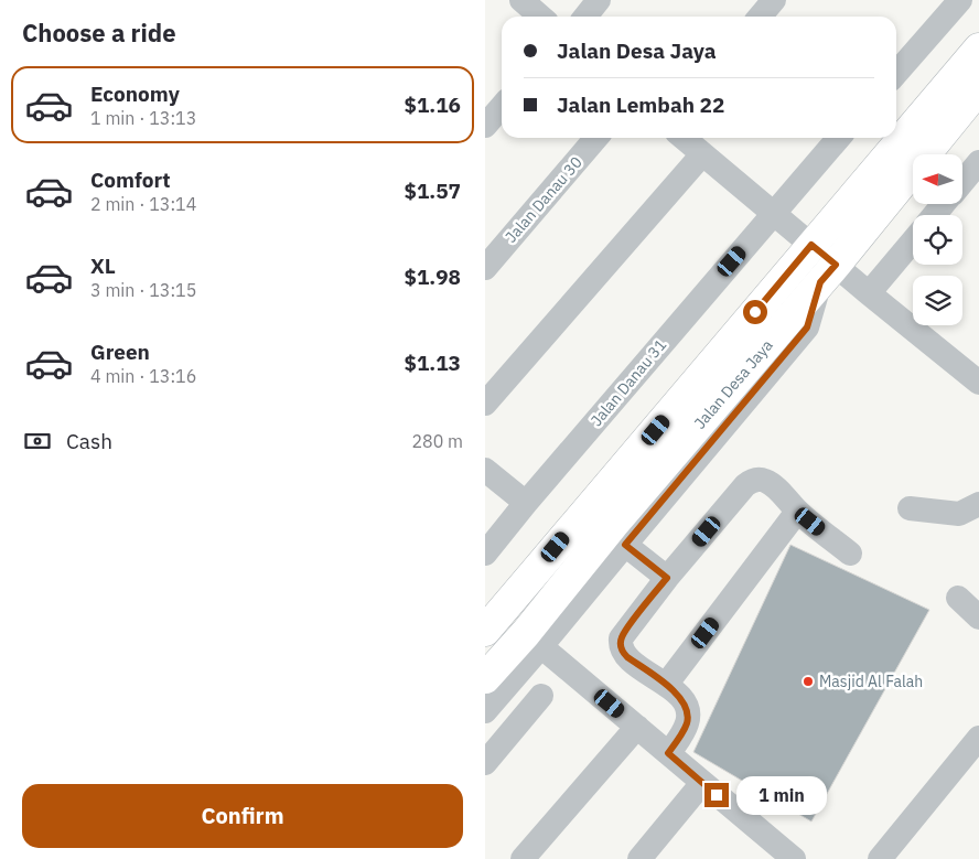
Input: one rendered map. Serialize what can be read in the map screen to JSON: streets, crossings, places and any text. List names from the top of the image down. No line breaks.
{"streets":{"main road":["Jalan Desa Jaya"],"street":["Jalan Danau 30","Jalan Danau 31"]},"places":["Masjid Al Falah"],"north":"left","page":{"heading":"Choose a ride","banner":["Jalan Desa Jaya","Jalan Lembah 22"],"list":[{"name":"Economy","note":"1 min · 13:13","value":"$1.16"},{"name":"Comfort","note":"2 min · 13:14","value":"$1.57"},{"name":"XL","note":"3 min · 13:15","value":"$1.98"},{"name":"Green","note":"4 min · 13:16","value":"$1.13"}],"pay":["Cash","280 m"],"buttons":"Confirm","bubble":"1 min"}}
